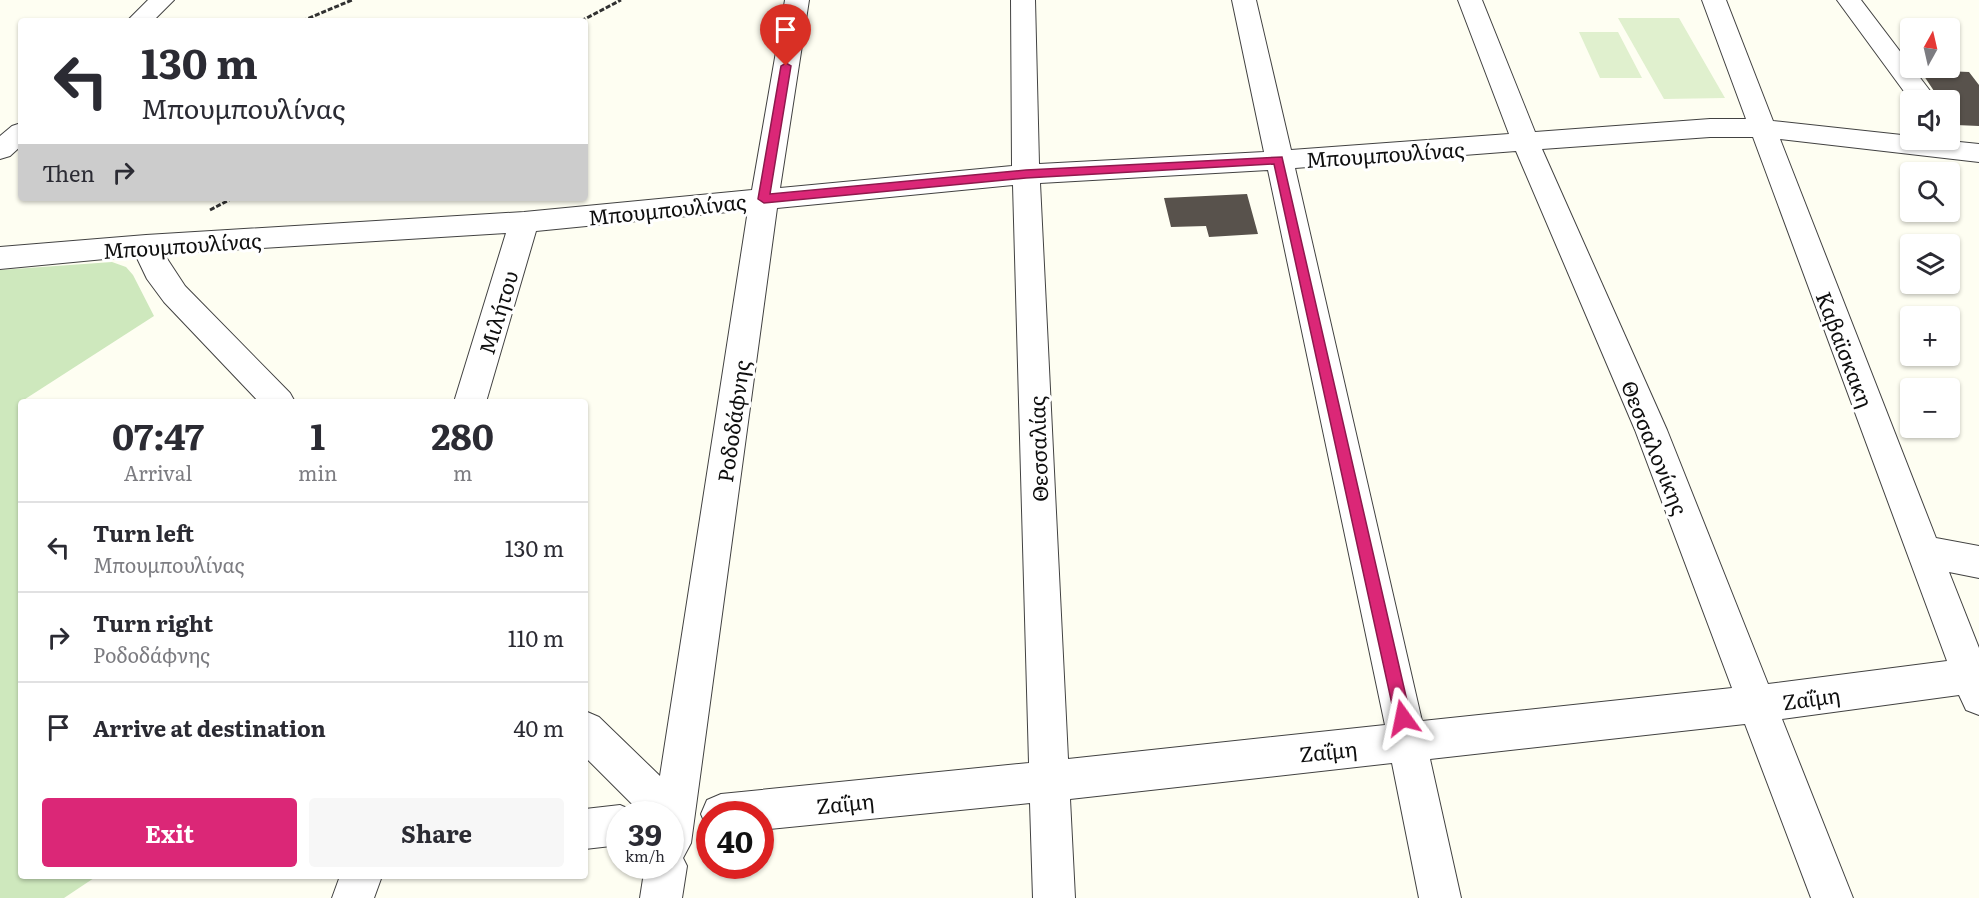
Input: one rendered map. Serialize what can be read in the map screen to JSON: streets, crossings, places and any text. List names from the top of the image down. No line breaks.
{"streets":{"street":["Μπουμπουλίνας","Μιλήτου","Καβαϊσκακη","Ροδοδάφνης","Θεσσαλονίκης","Θεσσαλίας","Ζαΐμη"]},"crossings":[["Μπουμπουλίνας","Μιλήτου"],["Μπουμπουλίνας","Καβαϊσκακη"],["Μπουμπουλίνας","Ροδοδάφνης"],["Μπουμπουλίνας","Θεσσαλονίκης"],["Μπουμπουλίνας","Θεσσαλίας"],["Καβαϊσκακη","Ζαΐμη"],["Θεσσαλονίκης","Ζαΐμη"],["Θεσσαλίας","Ζαΐμη"]],"north":"top","page":{"map_buttons":["+","−"],"turn":["130 m","Μπουμπουλίνας"],"then":"Then","eta":["07:47","Arrival","1","min","280","m"],"list":[{"name":"Turn left","note":"Μπουμπουλίνας","value":"130 m"},{"name":"Turn right","note":"Ροδοδάφνης","value":"110 m"},{"name":"Arrive at destination","value":"40 m"}],"buttons":["Exit","Share"],"speed":"39 km/h","limit":"40"}}
